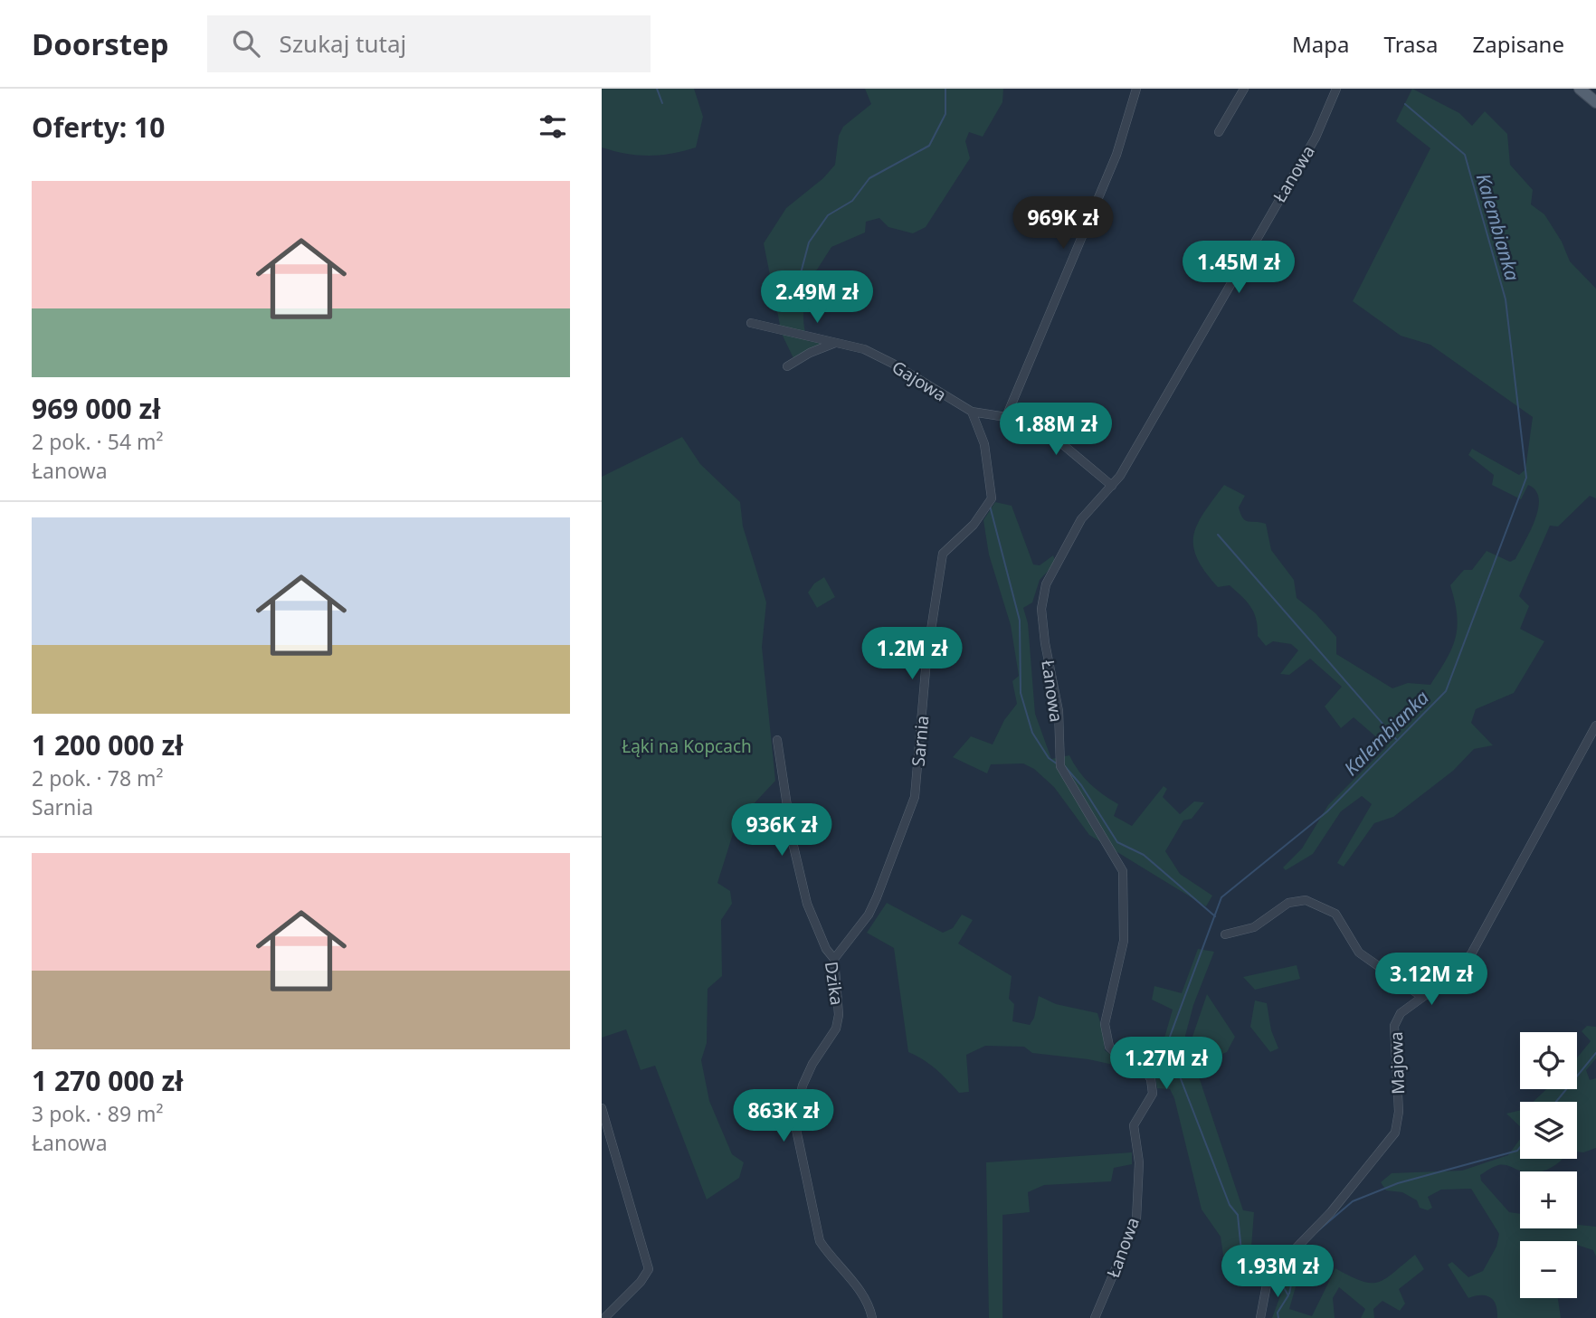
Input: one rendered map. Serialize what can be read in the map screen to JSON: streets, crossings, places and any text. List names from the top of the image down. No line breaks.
{"streets":{"street":["Łanowa","Gajowa","Sarnia","Dzika","Majowa"]},"crossings":[["Łanowa","Gajowa"],["Gajowa","Sarnia"],["Sarnia","Dzika"]],"water":["Kalembianka"],"parks":["Łąki na Kopcach"],"page":{"header":"Doorstep","search":"Szukaj tutaj","nav":["Mapa","Trasa","Zapisane"],"heading":"Oferty: 10","list":[{"name":"969 000 zł","note":"2 pok. · 54 m² · Łanowa"},{"name":"1 200 000 zł","note":"2 pok. · 78 m² · Sarnia"},{"name":"1 270 000 zł","note":"3 pok. · 89 m² · Łanowa"}],"price":["969K zł","1.45M zł","2.49M zł","1.88M zł","1.2M zł","936K zł","3.12M zł","1.27M zł","863K zł","1.93M zł"],"map_buttons":["+","−"]}}
